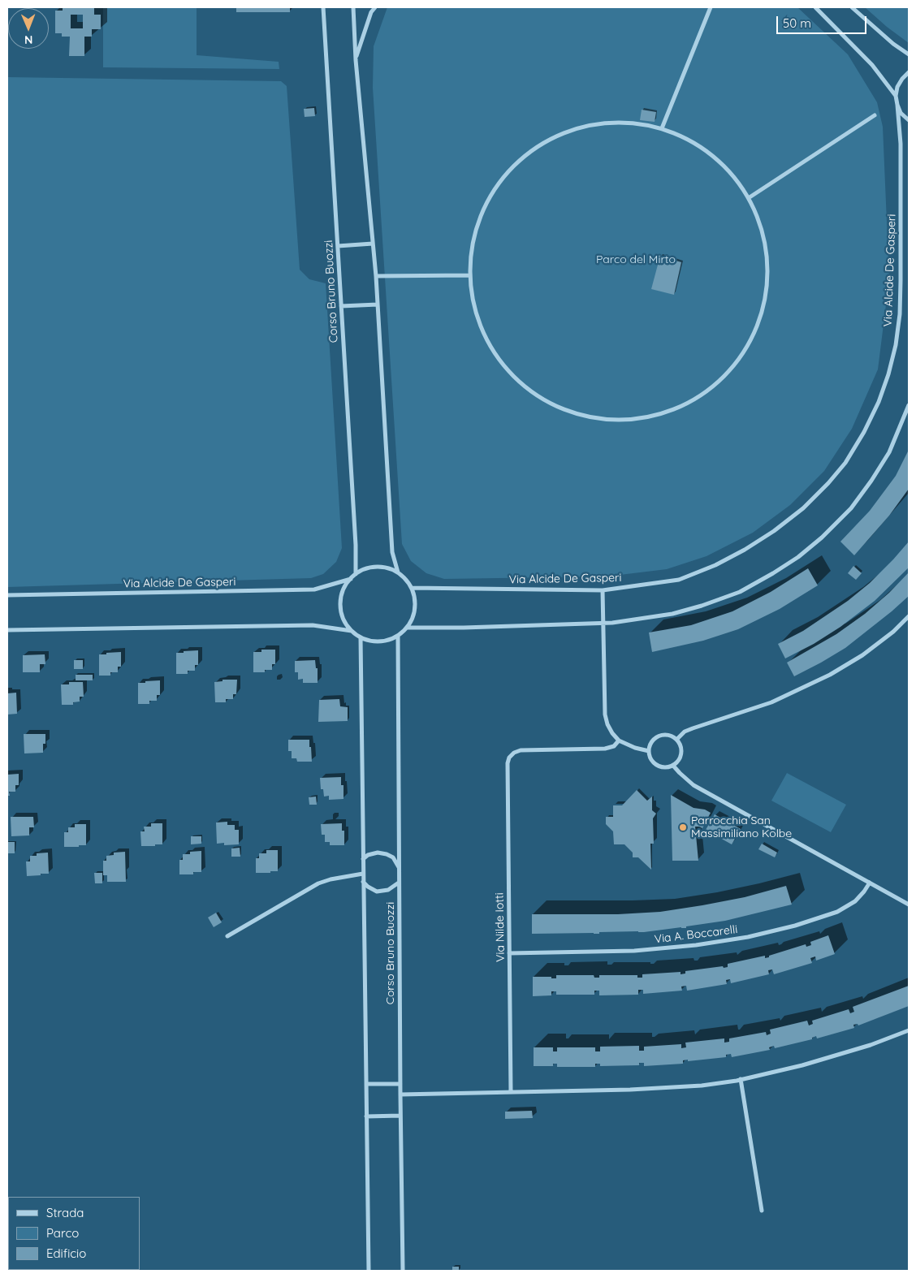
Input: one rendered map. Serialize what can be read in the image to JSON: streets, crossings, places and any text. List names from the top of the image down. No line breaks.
{"streets":{"street":["Via Alcide De Gasperi","Corso Bruno Buozzi","Via Nilde Iotti","Via A. Boccarelli"]},"crossings":[["Via Alcide De Gasperi","Corso Bruno Buozzi"],["Via Nilde Iotti","Via A. Boccarelli"]],"parks":["Parco del Mirto"],"places":["Parrocchia San Massimiliano Kolbe"],"legend":["Strada","Parco","Edificio"],"scale_bar":"50 m","north":"bottom"}
